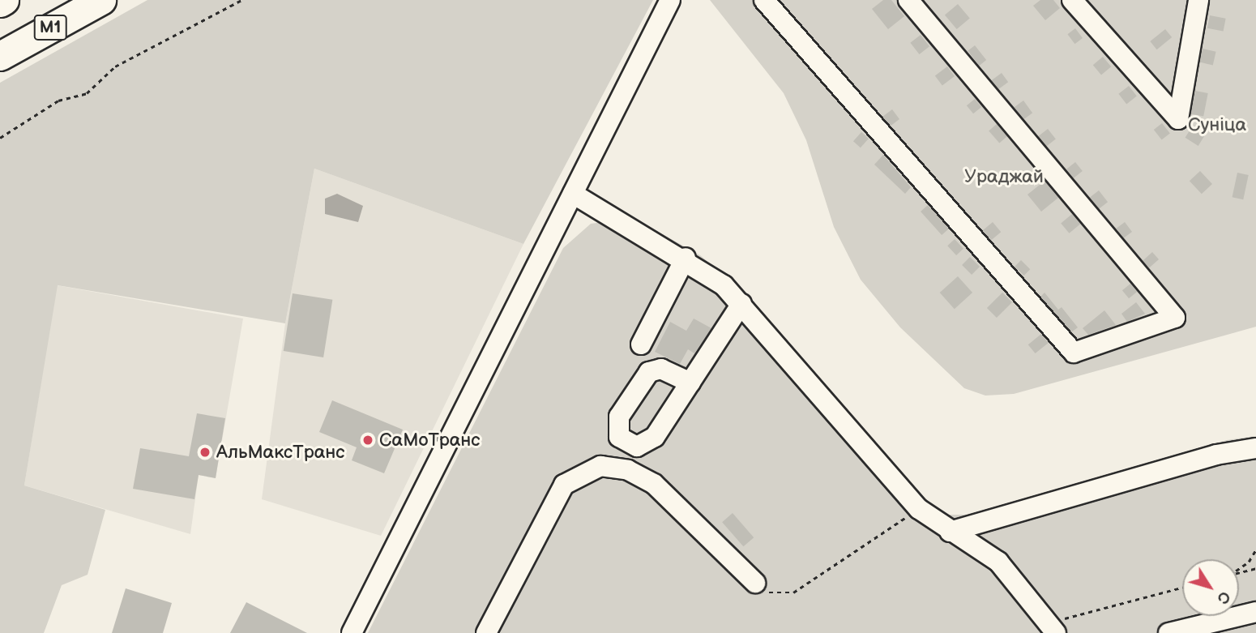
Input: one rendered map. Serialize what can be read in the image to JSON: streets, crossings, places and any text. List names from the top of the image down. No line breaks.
{"streets":{"highway":["М1"]},"parks":["Суніца","Ураджай"],"places":["СаМоТранс","АльМаксТранс"],"north":"bottom right"}
